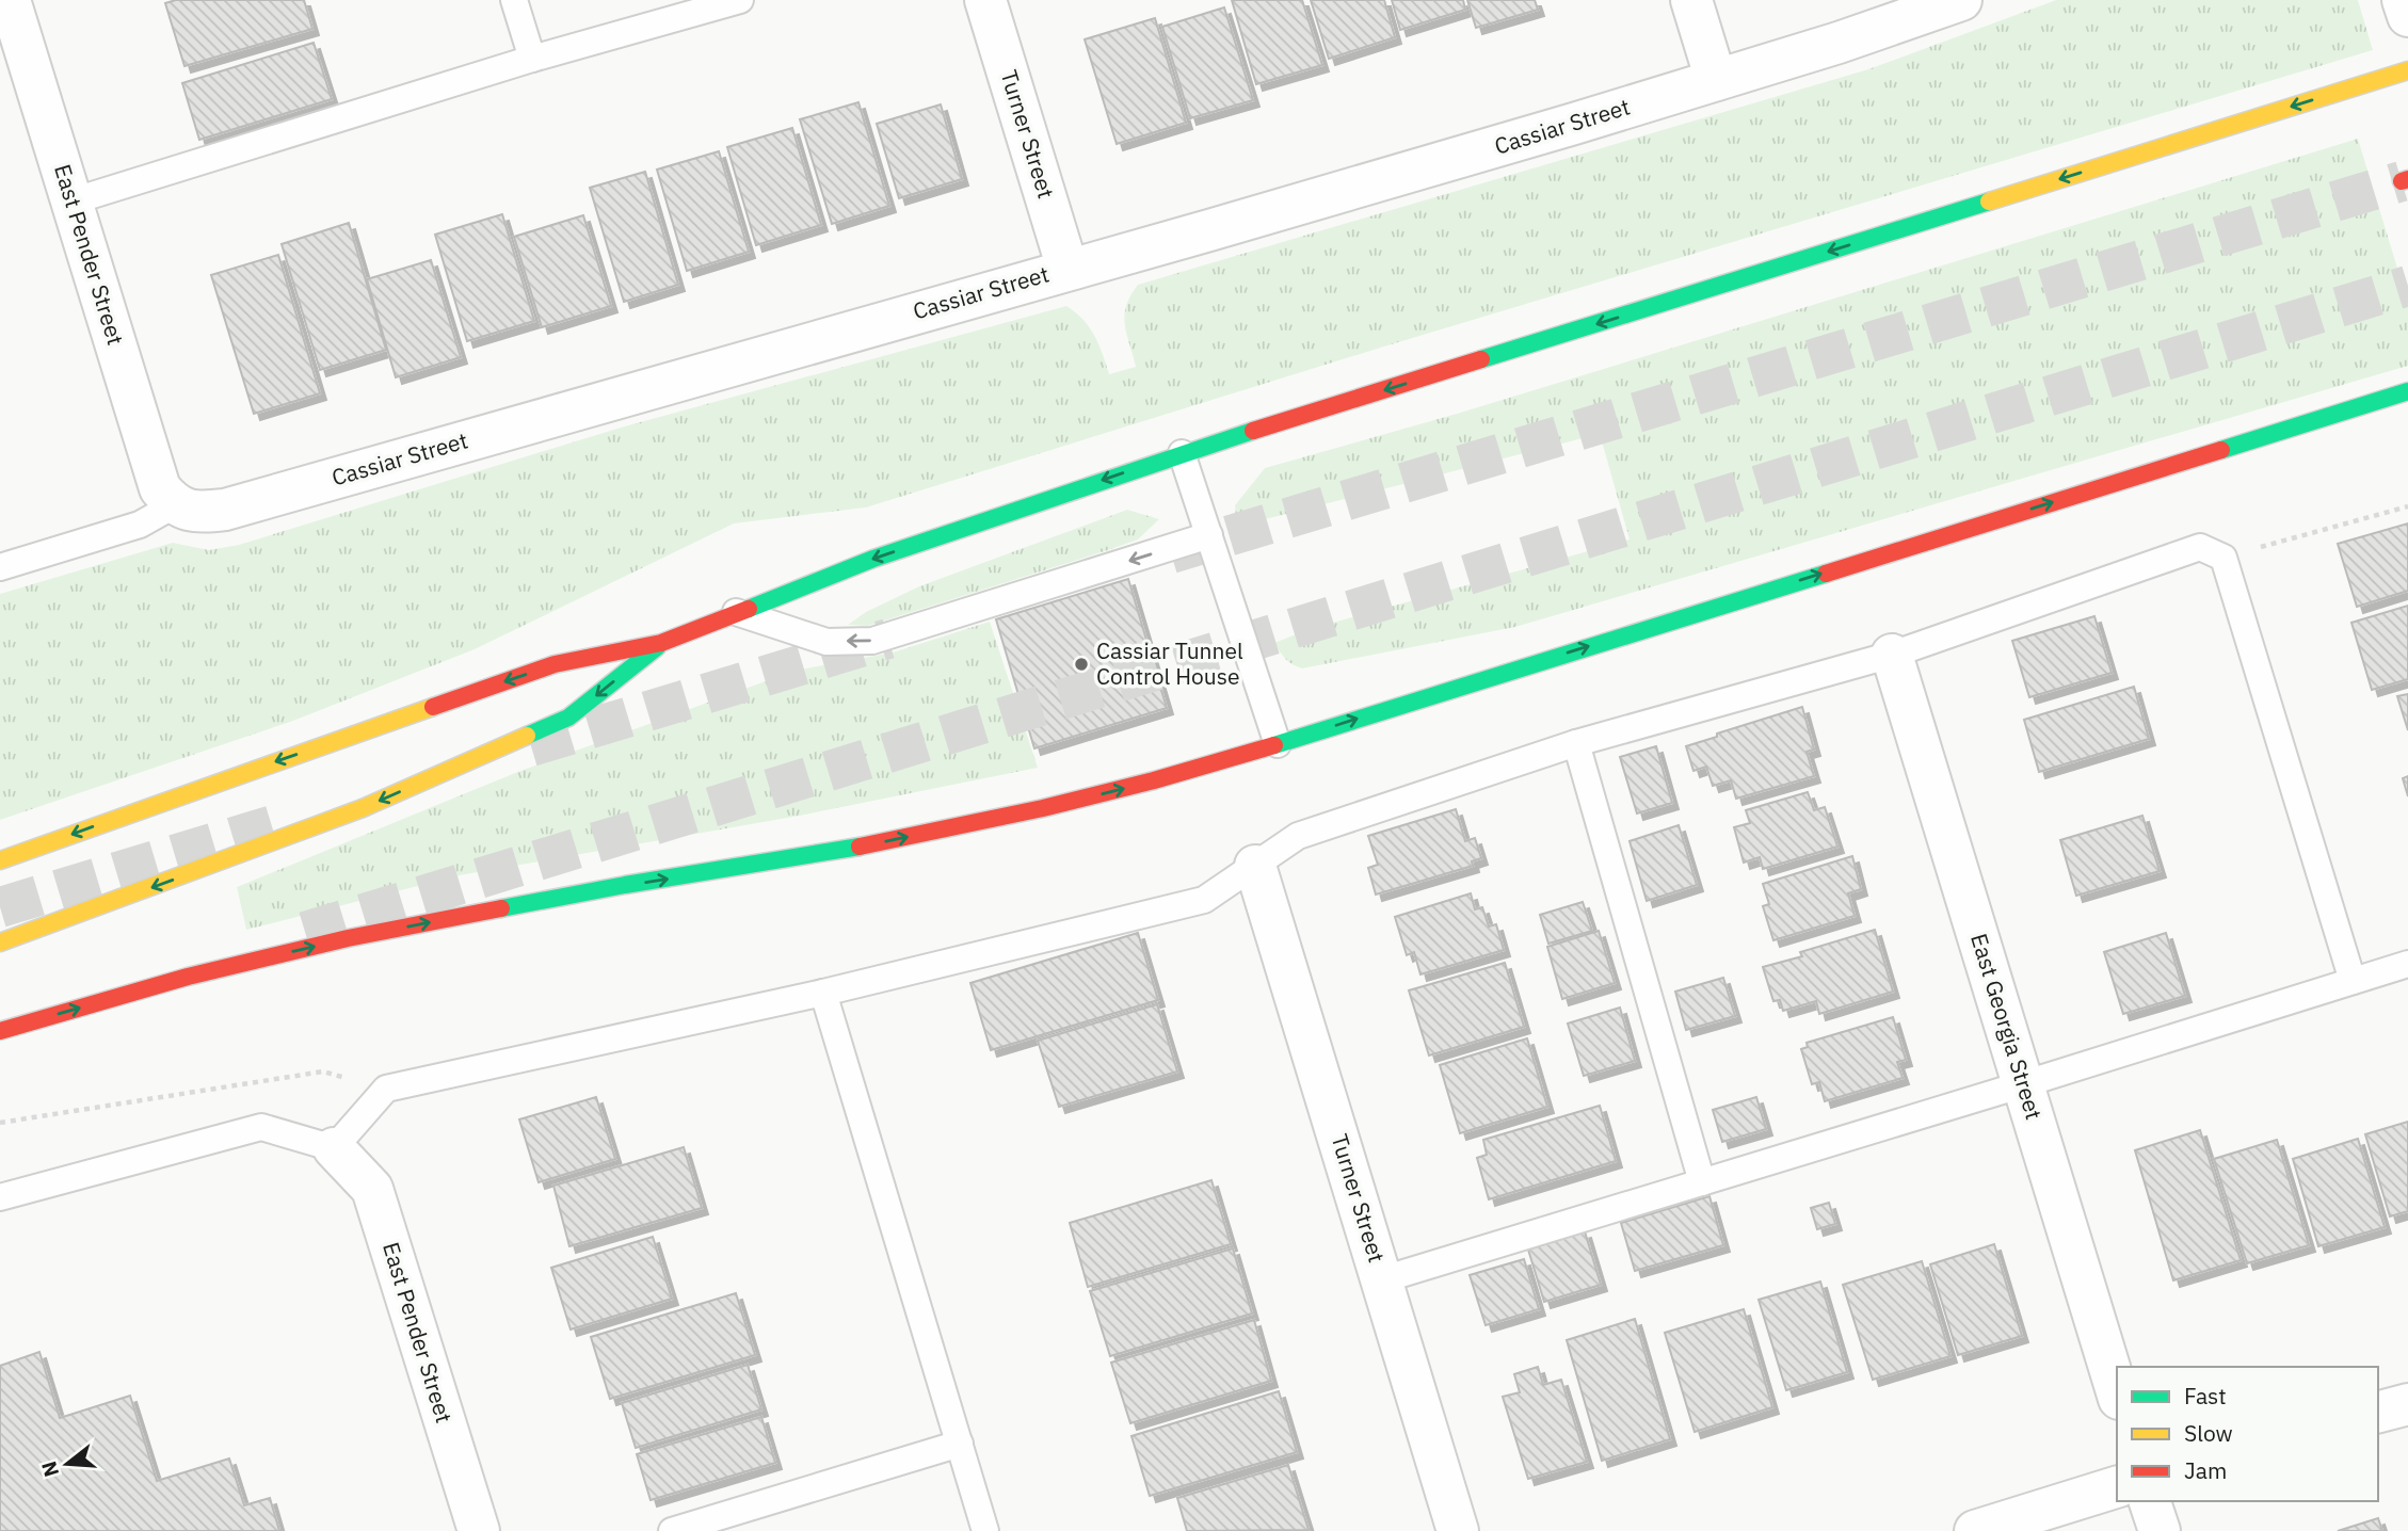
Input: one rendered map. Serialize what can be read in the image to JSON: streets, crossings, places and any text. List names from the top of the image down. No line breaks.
{"streets":{"street":["Cassiar Street","Turner Street","East Pender Street","East Georgia Street"]},"crossings":[["Cassiar Street","Turner Street"],["Cassiar Street","East Pender Street"]],"places":["Cassiar Tunnel Control House"],"legend":["Fast","Slow","Jam"],"north":"left"}
